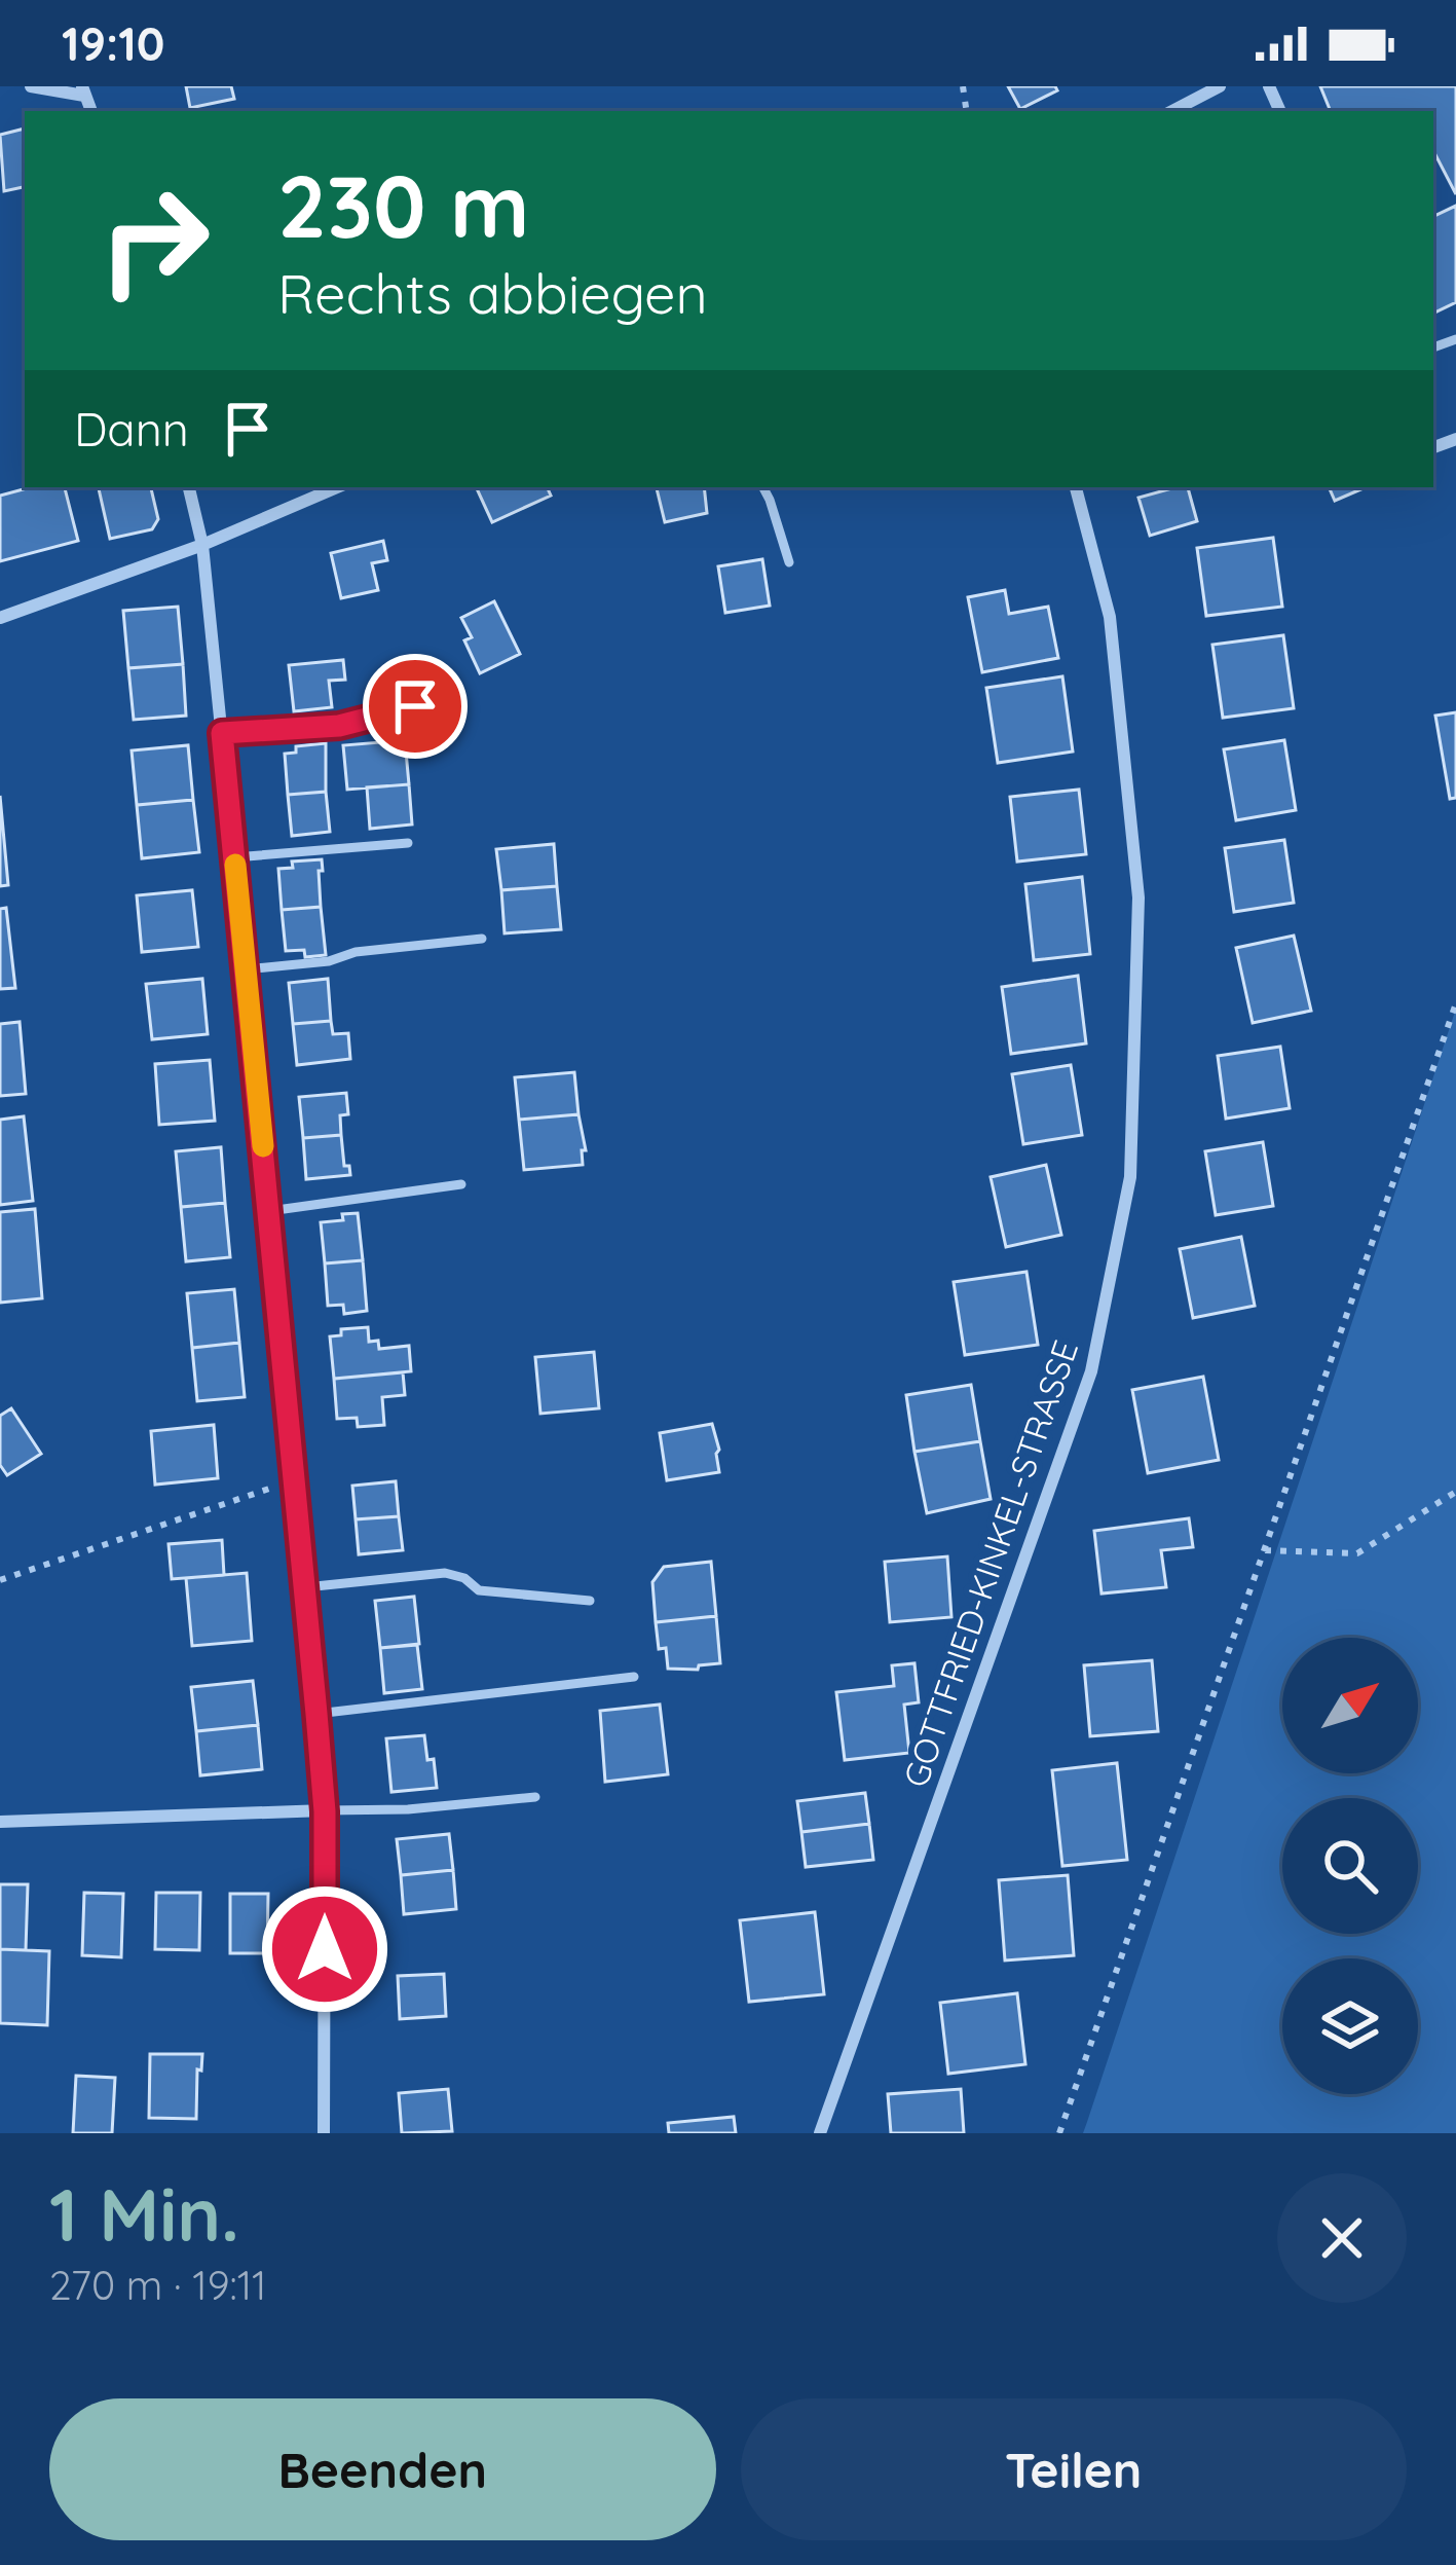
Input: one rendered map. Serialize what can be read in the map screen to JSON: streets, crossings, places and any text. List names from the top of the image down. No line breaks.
{"streets":{"street":["GOTTFRIED-KINKEL-STRASSE"]},"north":"top right","page":{"status":"19:10","turn":["230 m","Rechts abbiegen"],"then":"Dann","heading":["1 Min.","270 m · 19:11"],"buttons":["Beenden","Teilen"]}}
